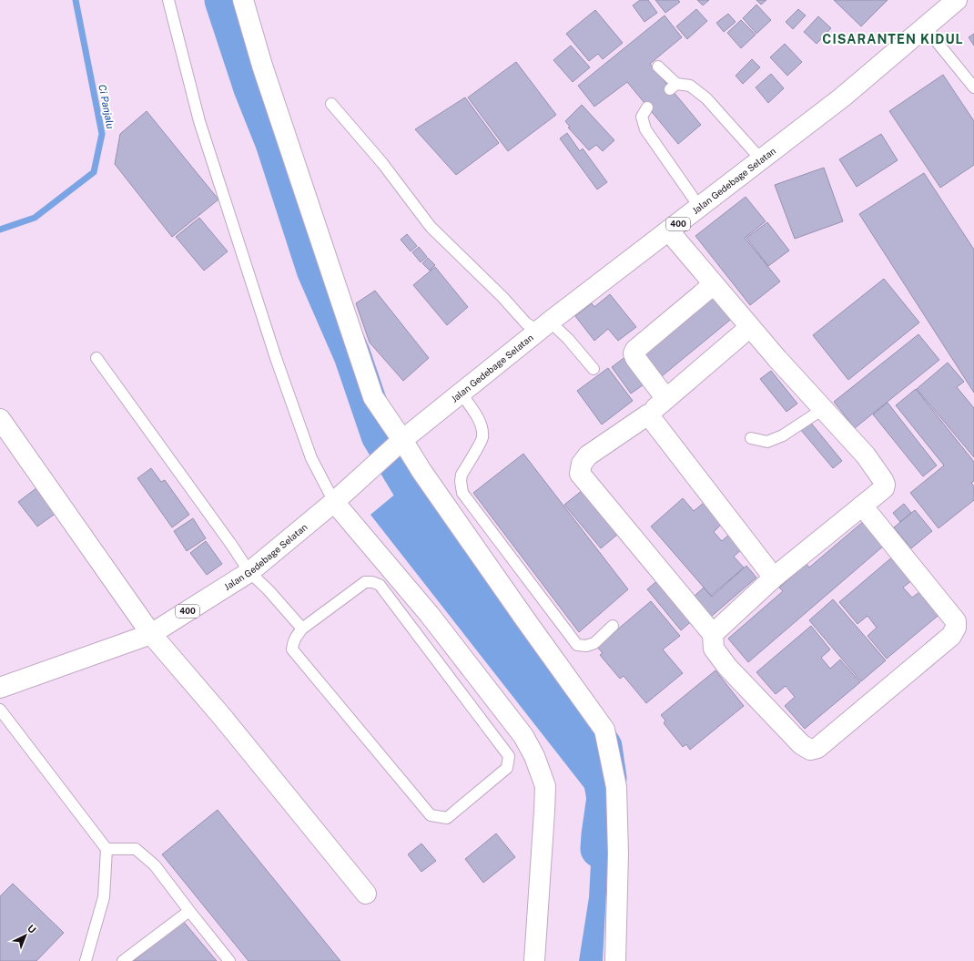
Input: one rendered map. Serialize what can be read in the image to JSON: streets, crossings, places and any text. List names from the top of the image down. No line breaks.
{"streets":{"street":["Jalan Gedebage Selatan","400"]},"districts":["CISARANTEN KIDUL"],"water":["Ci Panjalu"],"north":"top right"}
